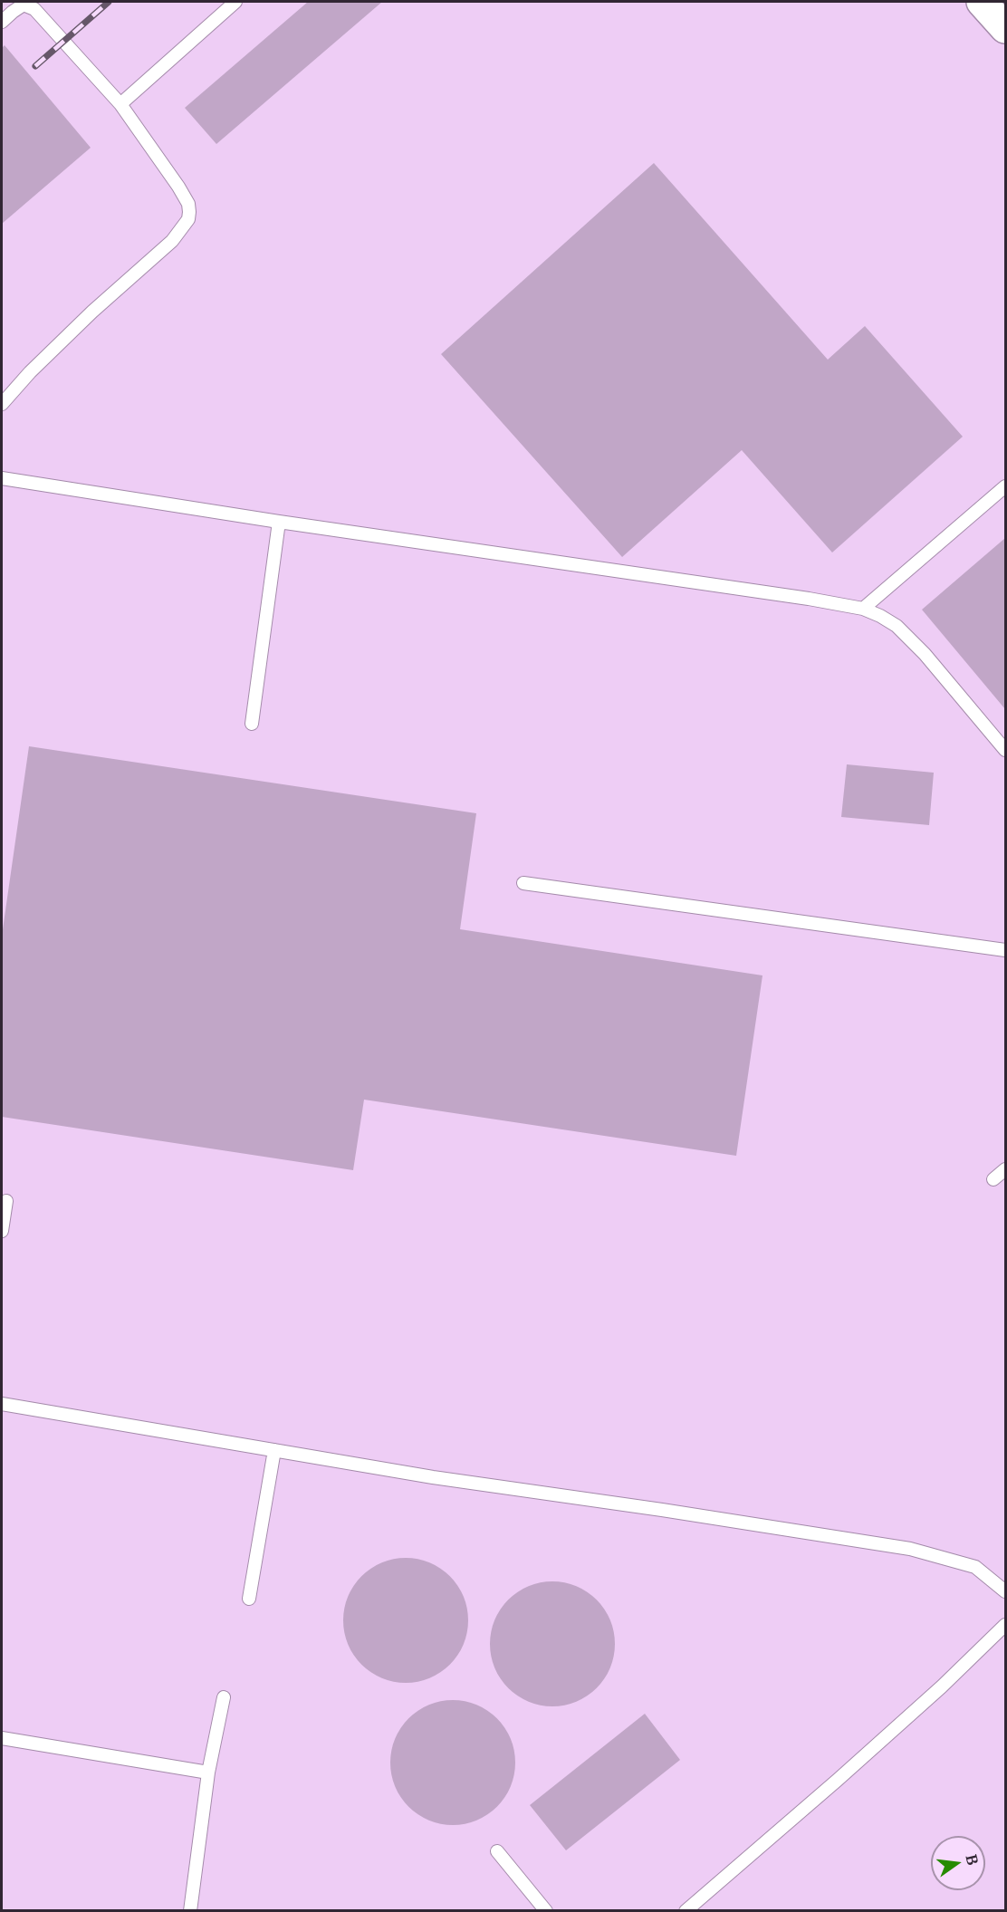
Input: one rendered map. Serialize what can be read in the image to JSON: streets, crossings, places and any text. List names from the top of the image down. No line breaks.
{"north":"right"}
